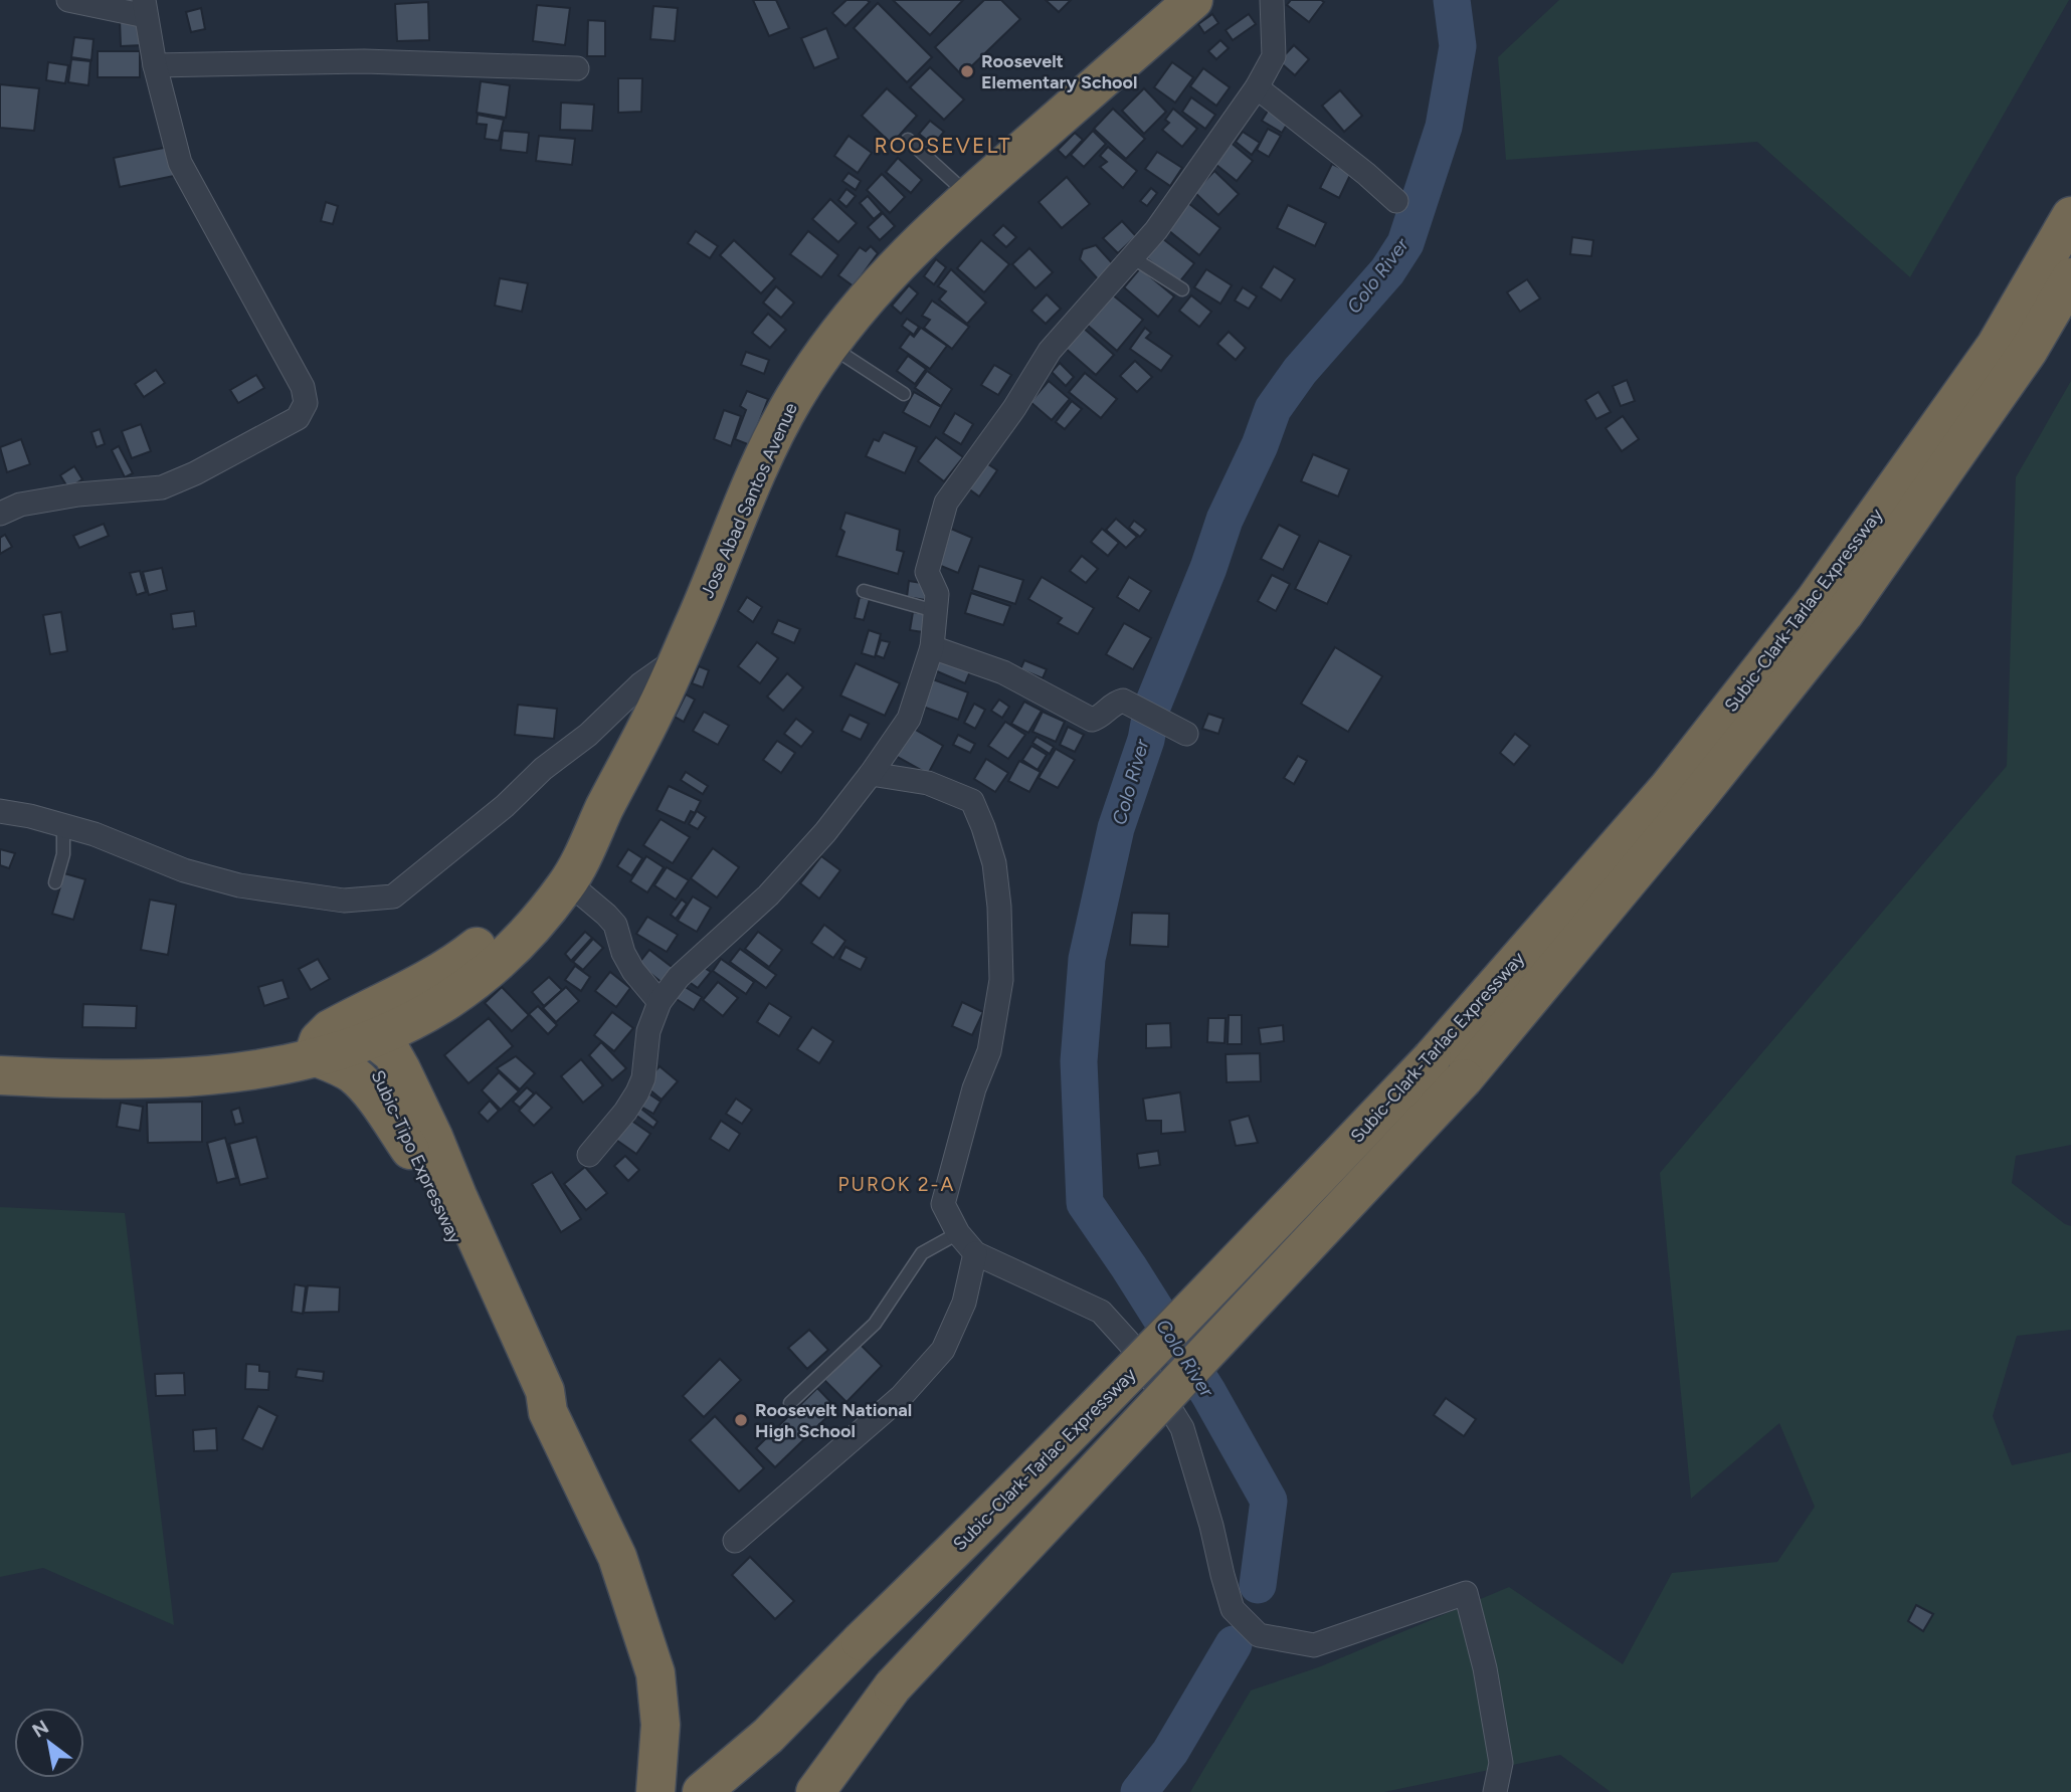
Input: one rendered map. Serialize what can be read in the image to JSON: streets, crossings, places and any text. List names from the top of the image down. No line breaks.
{"streets":{"highway":["Jose Abad Santos Avenue","Subic-Clark-Tarlac Expressway","Subic-Tipo Expressway"]},"districts":["ROOSEVELT","PUROK 2-A"],"water":["Colo River"],"places":["Roosevelt Elementary School","Roosevelt National High School"],"north":"top left"}
